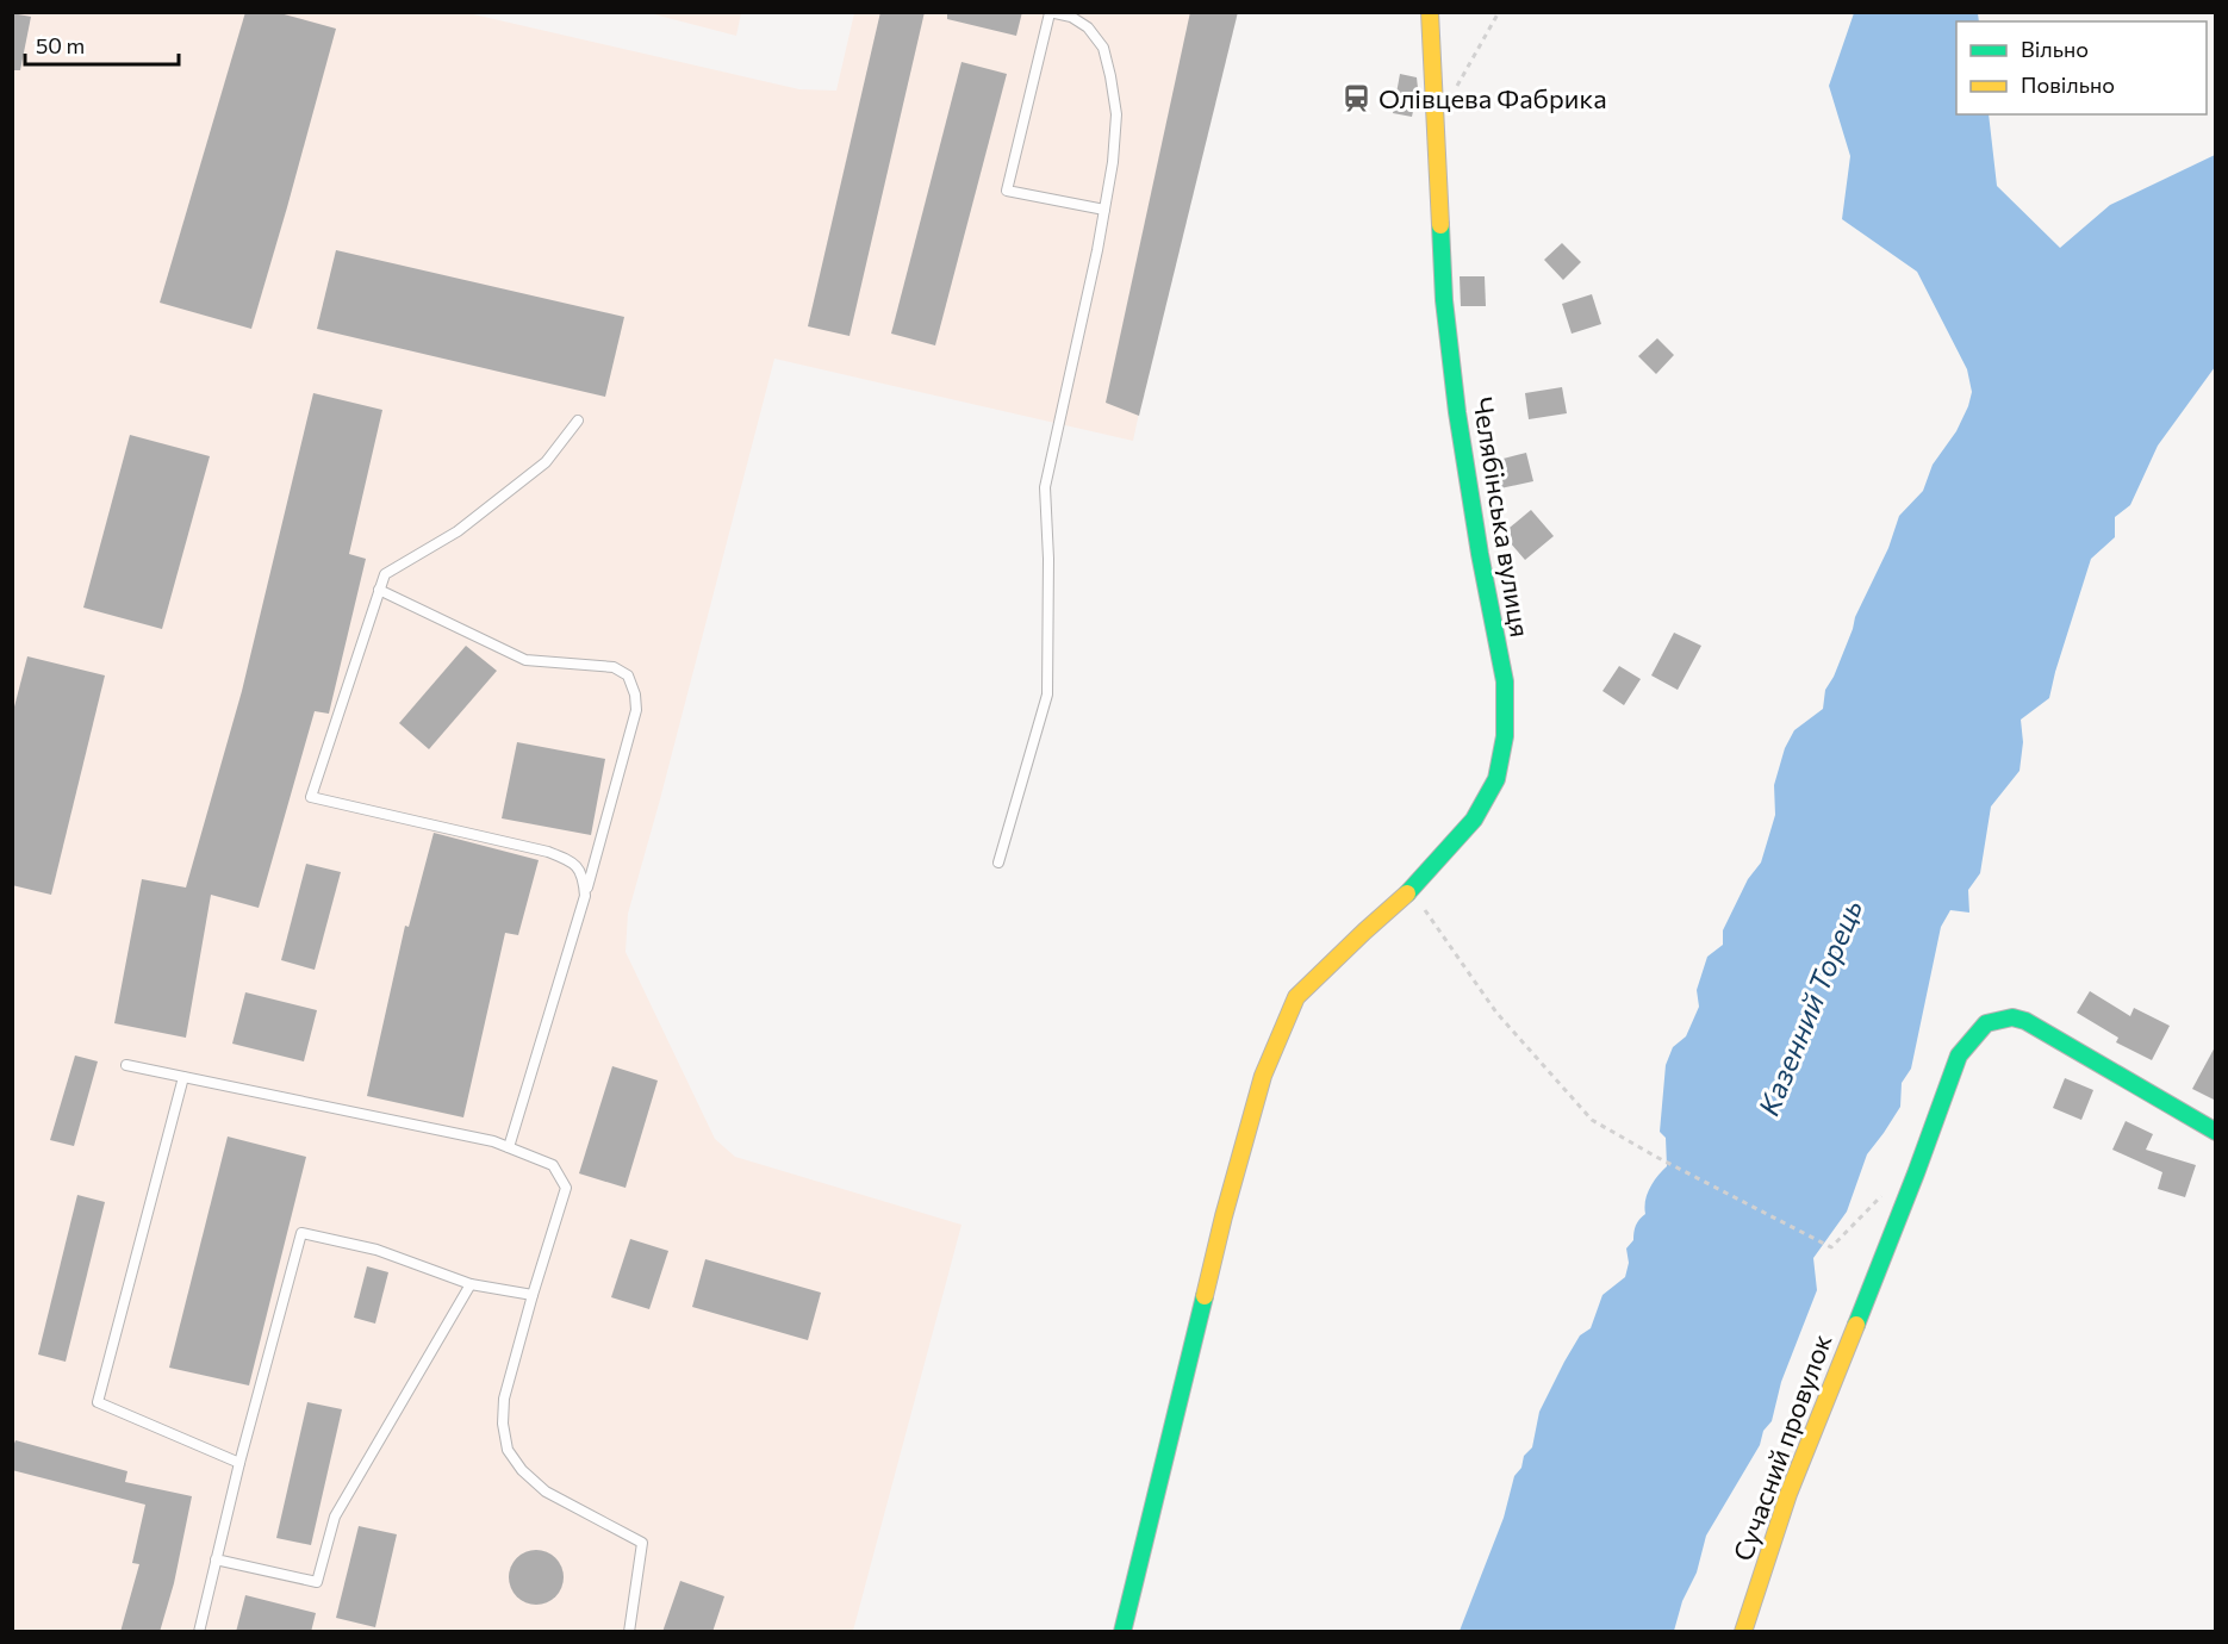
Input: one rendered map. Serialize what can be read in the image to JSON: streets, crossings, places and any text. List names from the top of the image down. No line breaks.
{"streets":{"street":["Челябінська вулиця","Сучасний провулок"]},"water":["Казенний Торець"],"places":{"station":["Олівцева Фабрика"]},"legend":["Вільно","Повільно"],"scale_bar":"50 m"}
